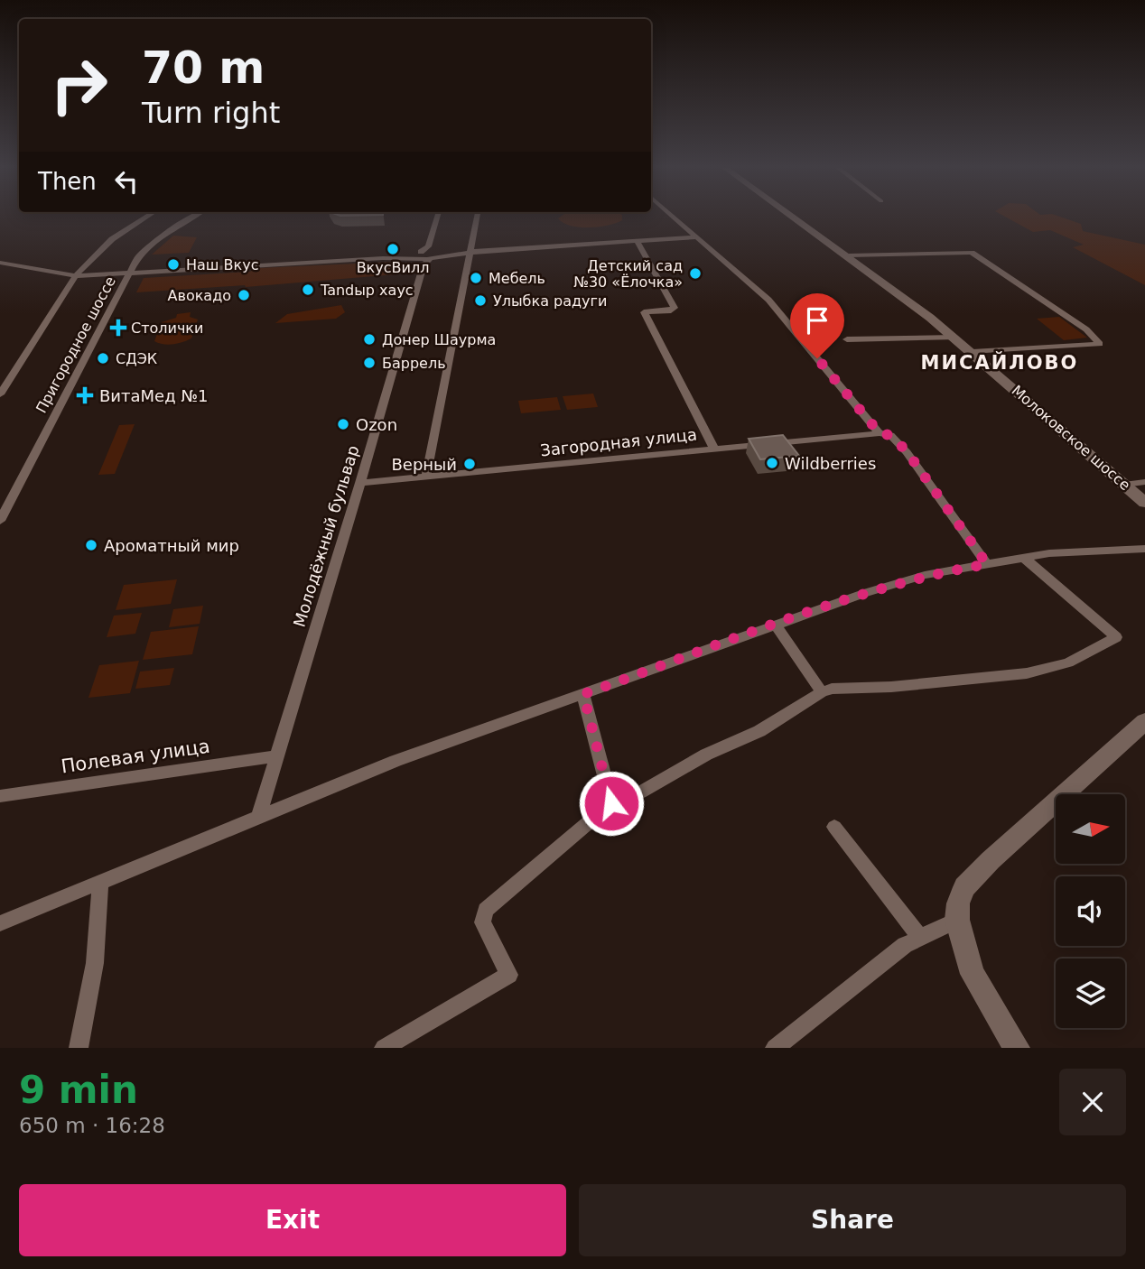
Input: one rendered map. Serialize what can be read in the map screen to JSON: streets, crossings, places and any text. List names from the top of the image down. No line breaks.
{"streets":{"main road":["Молоковское шоссе"],"street":["Пригородное шоссе","Загородная улица","Молодёжный бульвар","Полевая улица"]},"crossings":[["Загородная улица","Молодёжный бульвар"],["Молодёжный бульвар","Полевая улица"]],"districts":["МИСАЙЛОВО"],"places":{"other":["ВкусВилл","Наш Вкус","Детский сад №30 «Ёлочка»","Мебель","Tandыр хаус","Авокадо","Улыбка радуги","Донер Шаурма","СДЭК","Баррель","Ozon","Wildberries","Верный","Ароматный мир"],"health":["Столички","ВитаМед №1"]},"north":"right","page":{"turn":["70 m","Turn right"],"then":"Then","heading":["9 min","650 m · 16:28"],"buttons":["Exit","Share"]}}
